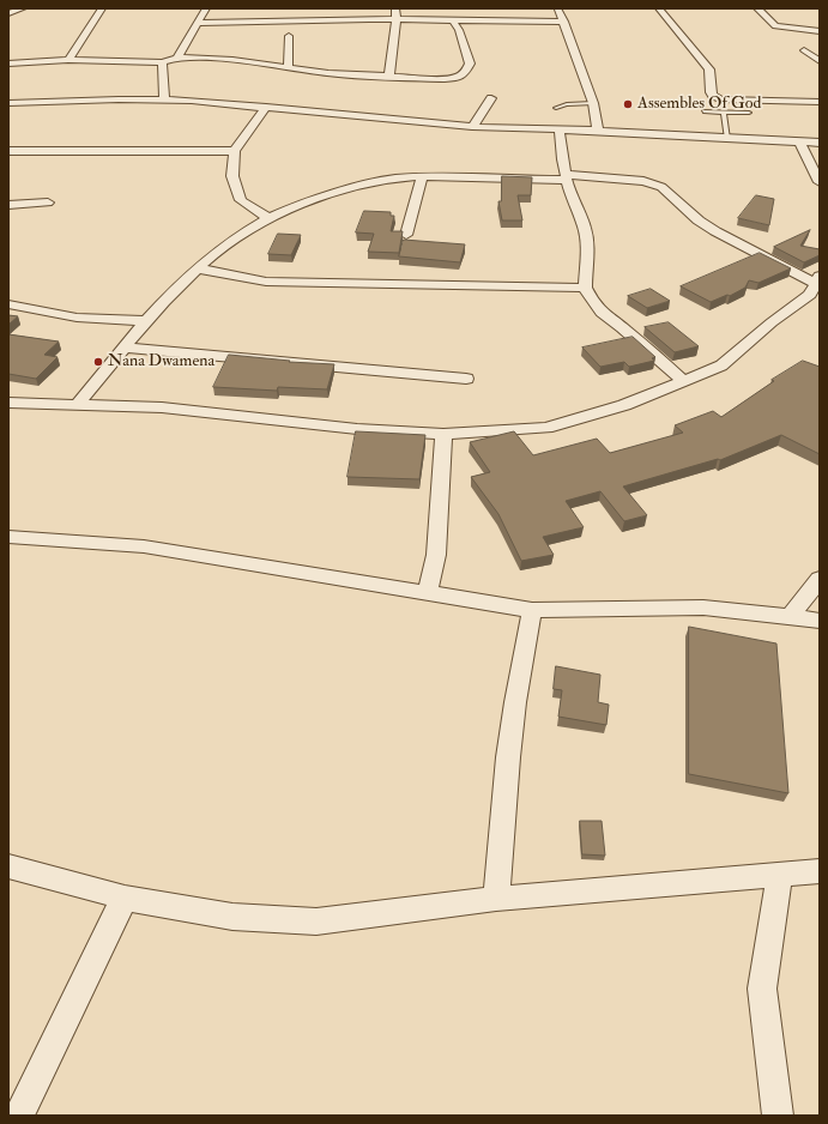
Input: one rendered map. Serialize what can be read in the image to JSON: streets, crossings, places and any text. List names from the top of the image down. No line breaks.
{"places":["Assembles Of God","Nana Dwamena"]}
